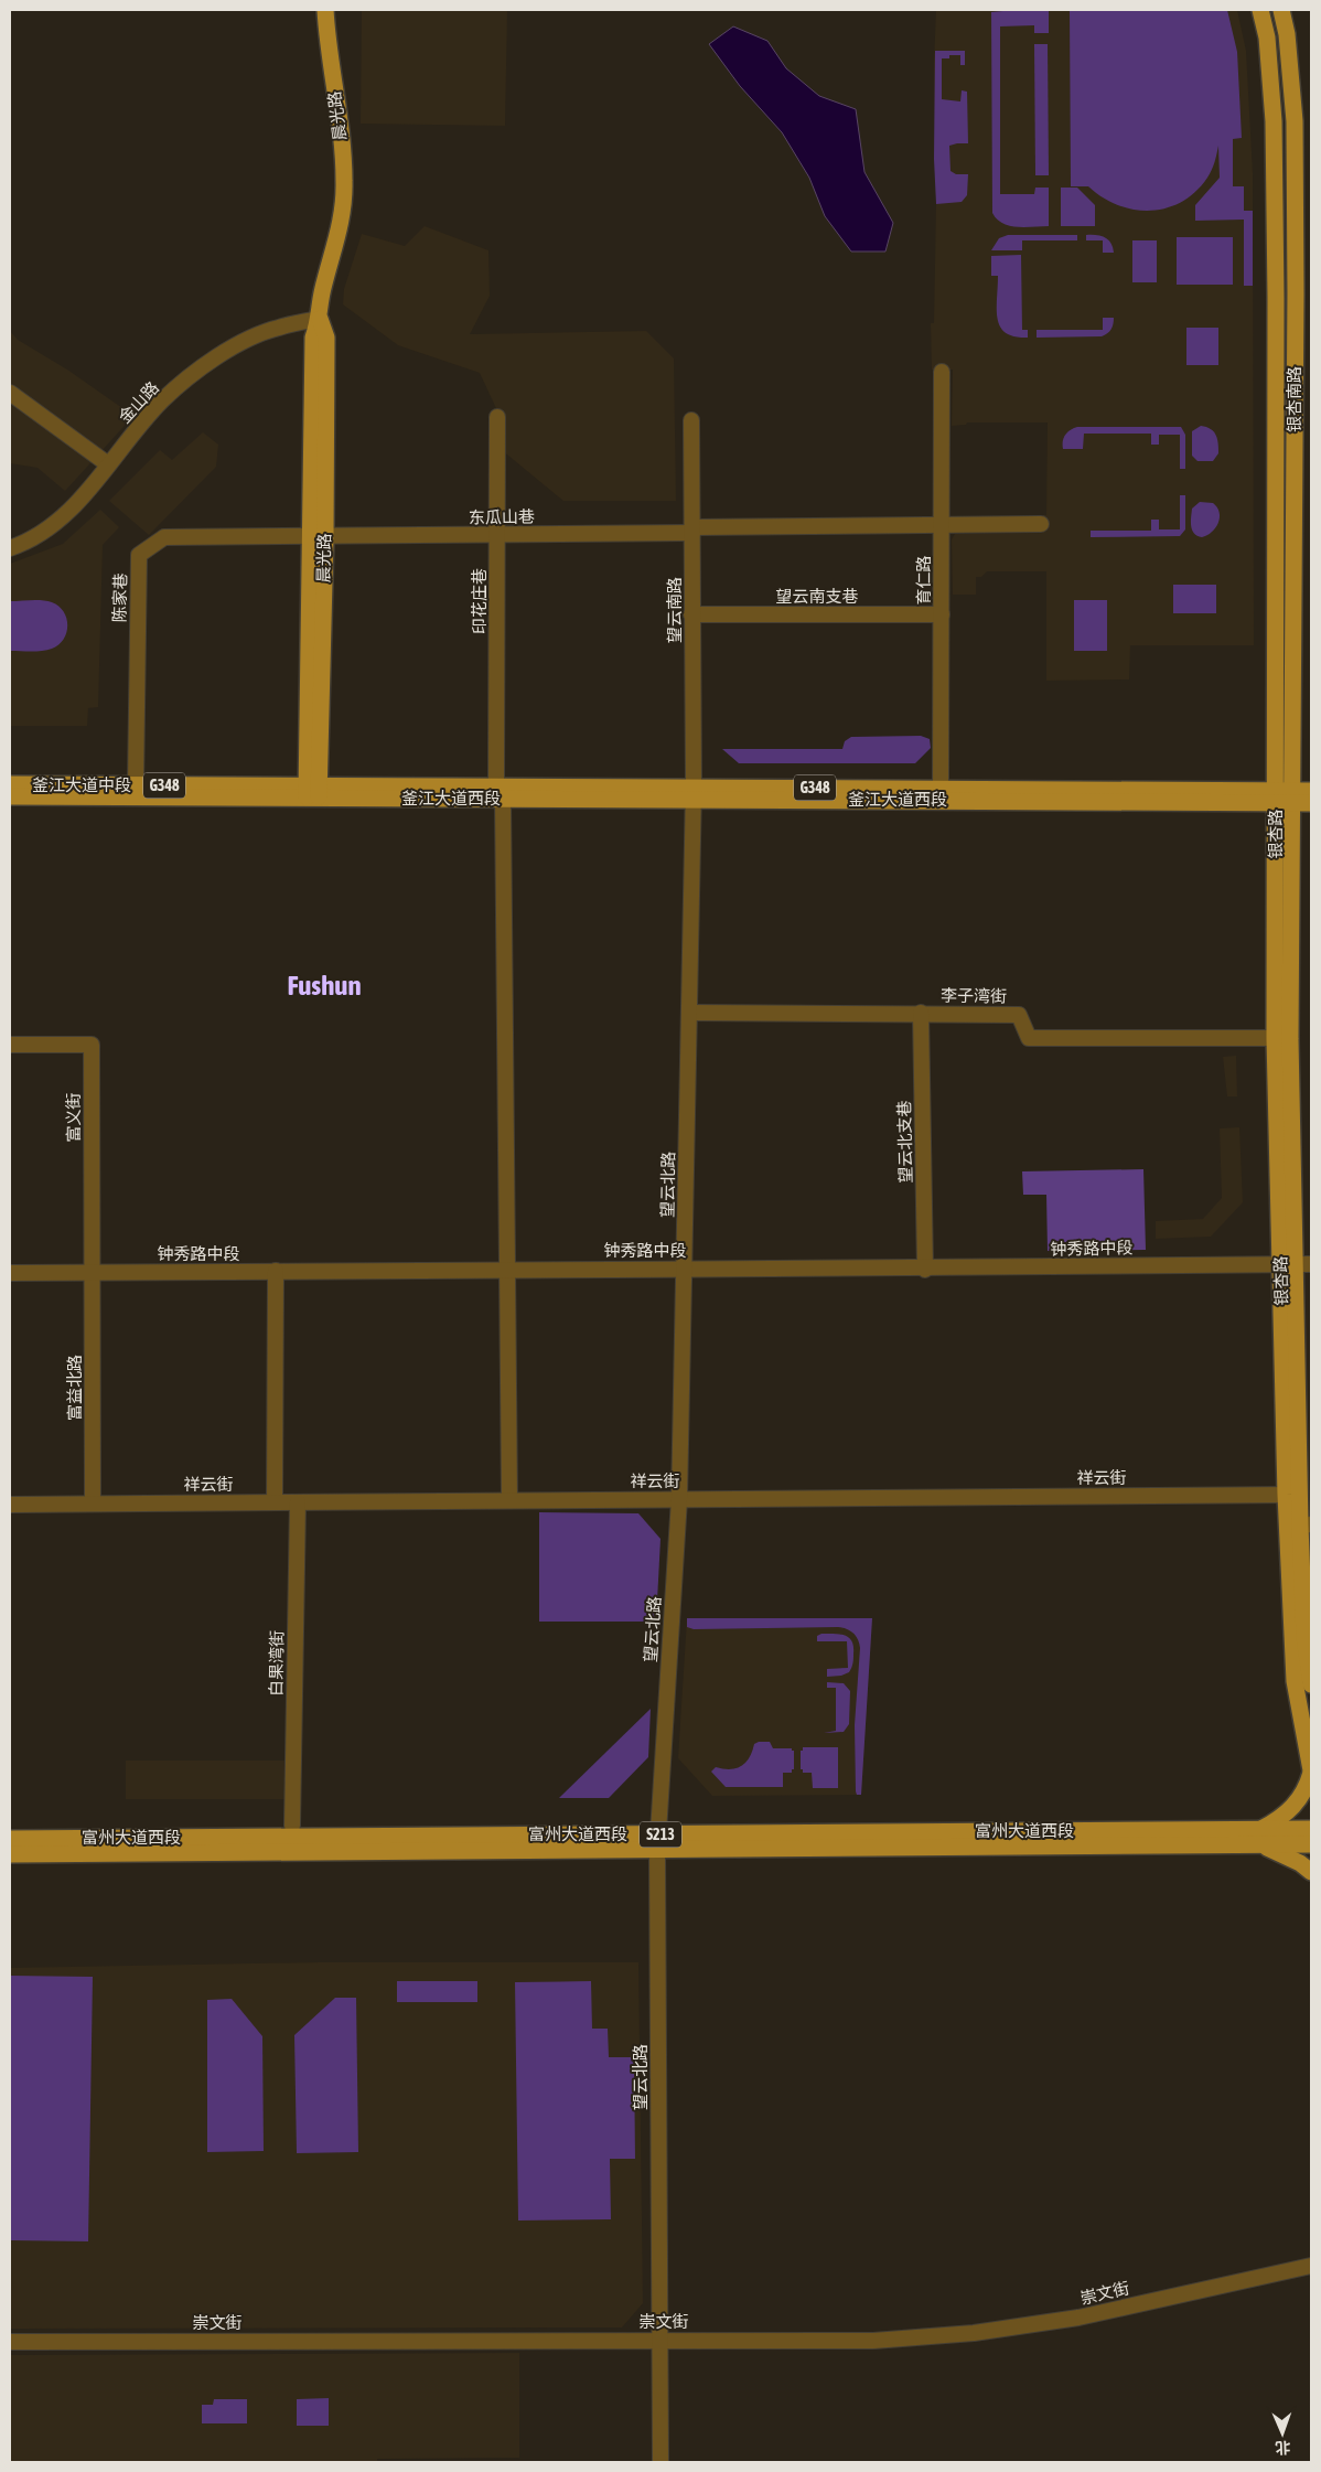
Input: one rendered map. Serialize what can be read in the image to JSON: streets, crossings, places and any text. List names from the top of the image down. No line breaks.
{"streets":{"main road":["晨光路","银杏南路","釜江大道中段","G348","釜江大道西段","银杏路","富州大道西段","S213"],"street":["金山路","东瓜山巷","育仁路","望云南支巷","陈家巷","印花庄巷","望云南路","李子湾街","富义街","望云北支巷","望云北路","钟秀路中段","富益北路","祥云街","白果湾街","崇文街"]},"crossings":[["晨光路","金山路"],["晨光路","东瓜山巷"],["晨光路","陈家巷"],["晨光路","釜江大道中段"],["晨光路","釜江大道西段"],["银杏南路","釜江大道西段"],["银杏南路","银杏路"],["东瓜山巷","育仁路"],["东瓜山巷","陈家巷"],["东瓜山巷","印花庄巷"],["东瓜山巷","望云南路"],["育仁路","望云南支巷"],["育仁路","釜江大道西段"],["望云南支巷","望云南路"],["陈家巷","釜江大道中段"],["印花庄巷","釜江大道西段"],["印花庄巷","钟秀路中段"],["印花庄巷","祥云街"],["望云南路","釜江大道西段"],["望云南路","望云北路"],["釜江大道中段","釜江大道西段"],["釜江大道西段","银杏路"],["釜江大道西段","望云北路"],["银杏路","李子湾街"],["银杏路","钟秀路中段"],["银杏路","祥云街"],["李子湾街","望云北支巷"],["李子湾街","望云北路"],["富义街","钟秀路中段"],["富义街","富益北路"],["望云北支巷","钟秀路中段"],["望云北路","钟秀路中段"],["望云北路","祥云街"],["望云北路","富州大道西段"],["望云北路","崇文街"],["钟秀路中段","富益北路"],["富益北路","祥云街"],["祥云街","白果湾街"]],"districts":["Fushun"],"north":"bottom"}
